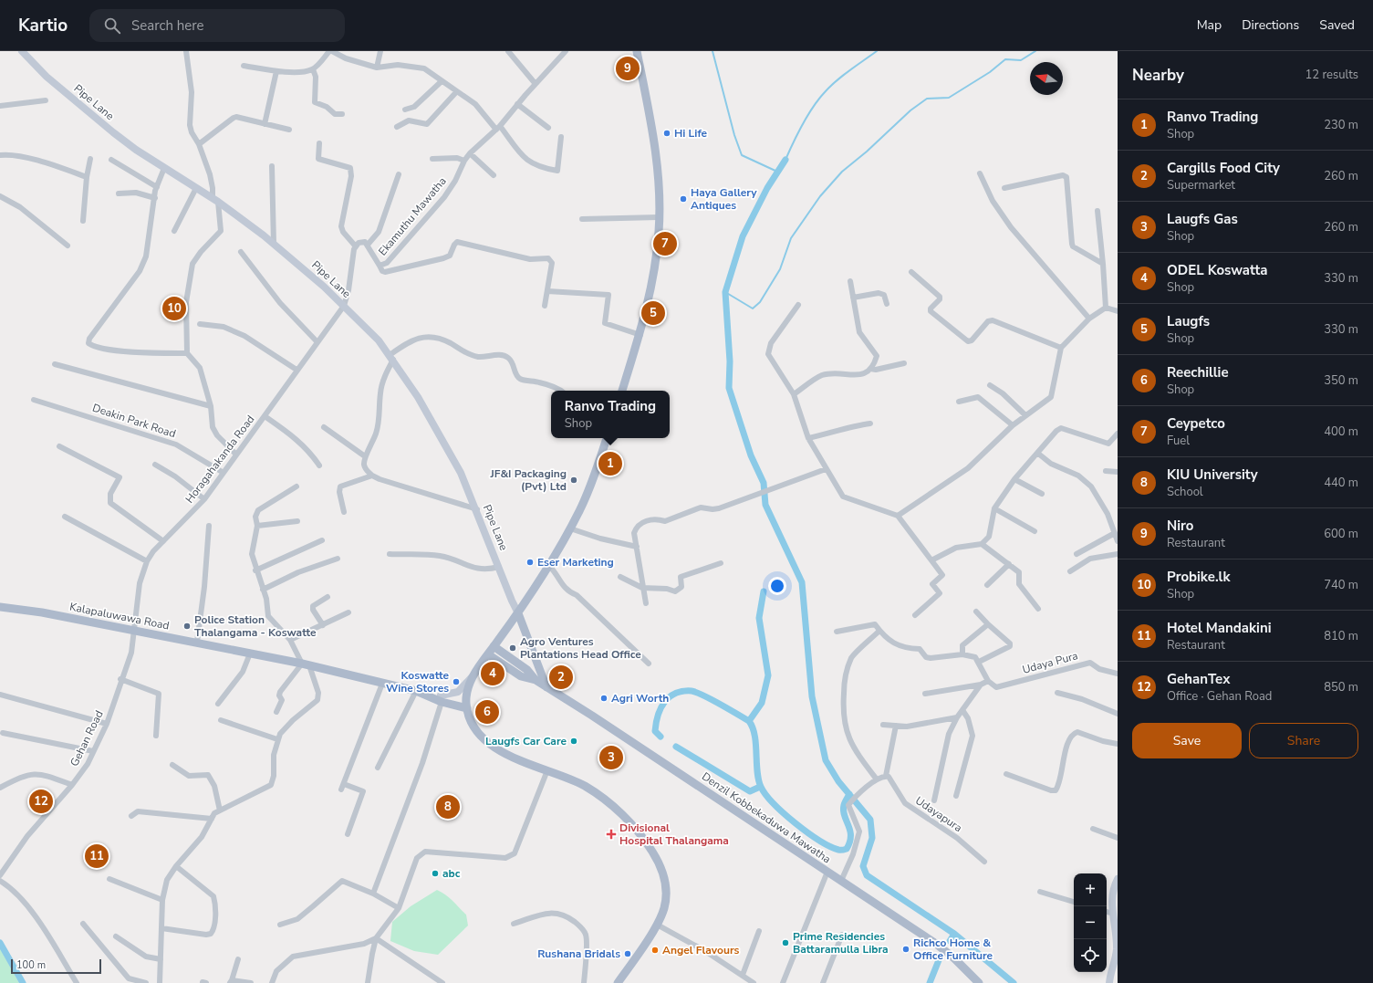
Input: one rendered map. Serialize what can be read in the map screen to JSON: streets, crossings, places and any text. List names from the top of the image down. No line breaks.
{"streets":{"main road":["Kalapaluwawa Road","Denzil Kobbekaduwa Mawatha"],"street":["Pipe Lane","Ekamuthu Mawatha","Deakin Park Road","Horagahakanda Road","Udaya Pura","Gehan Road","Udayapura"]},"crossings":[["Pipe Lane","Horagahakanda Road"],["Deakin Park Road","Horagahakanda Road"],["Horagahakanda Road","Kalapaluwawa Road"],["Horagahakanda Road","Gehan Road"],["Kalapaluwawa Road","Gehan Road"]],"places":{"other":["Hi Life","Haya Gallery Antiques","JF&I Packaging (Pvt) Ltd","Eser Marketing","Police Station Thalangama - Koswatte","Agro Ventures Plantations Head Office","Koswatte Wine Stores","Agri Worth","Laugfs Car Care","abc","Prime Residencies Battaramulla Libra","Richco Home & Office Furniture","Angel Flavours","Rushana Bridals"],"health":["Divisional Hospital Thalangama"]},"scale_bar":"100 m","north":"left","page":{"header":"Kartio","search":"Search here","nav":["Map","Directions","Saved"],"heading":["Nearby","12 results"],"pins":["9","7","10","5","1","4","2","6","3","12","8","11"],"list":[{"mark":"1","name":"Ranvo Trading","note":"Shop","value":"230 m"},{"mark":"2","name":"Cargills Food City","note":"Supermarket","value":"260 m"},{"mark":"3","name":"Laugfs Gas","note":"Shop","value":"260 m"},{"mark":"4","name":"ODEL Koswatta","note":"Shop","value":"330 m"},{"mark":"5","name":"Laugfs","note":"Shop","value":"330 m"},{"mark":"6","name":"Reechillie","note":"Shop","value":"350 m"},{"mark":"7","name":"Ceypetco","note":"Fuel","value":"400 m"},{"mark":"8","name":"KIU University","note":"School","value":"440 m"},{"mark":"9","name":"Niro","note":"Restaurant","value":"600 m"},{"mark":"10","name":"Probike.lk","note":"Shop","value":"740 m"},{"mark":"11","name":"Hotel Mandakini","note":"Restaurant","value":"810 m"},{"mark":"12","name":"GehanTex","note":"Office · Gehan Road","value":"850 m"}],"popup":["Ranvo Trading","Shop"],"buttons":["Save","Share"],"map_buttons":["+","−"],"scale":"100 m"}}
